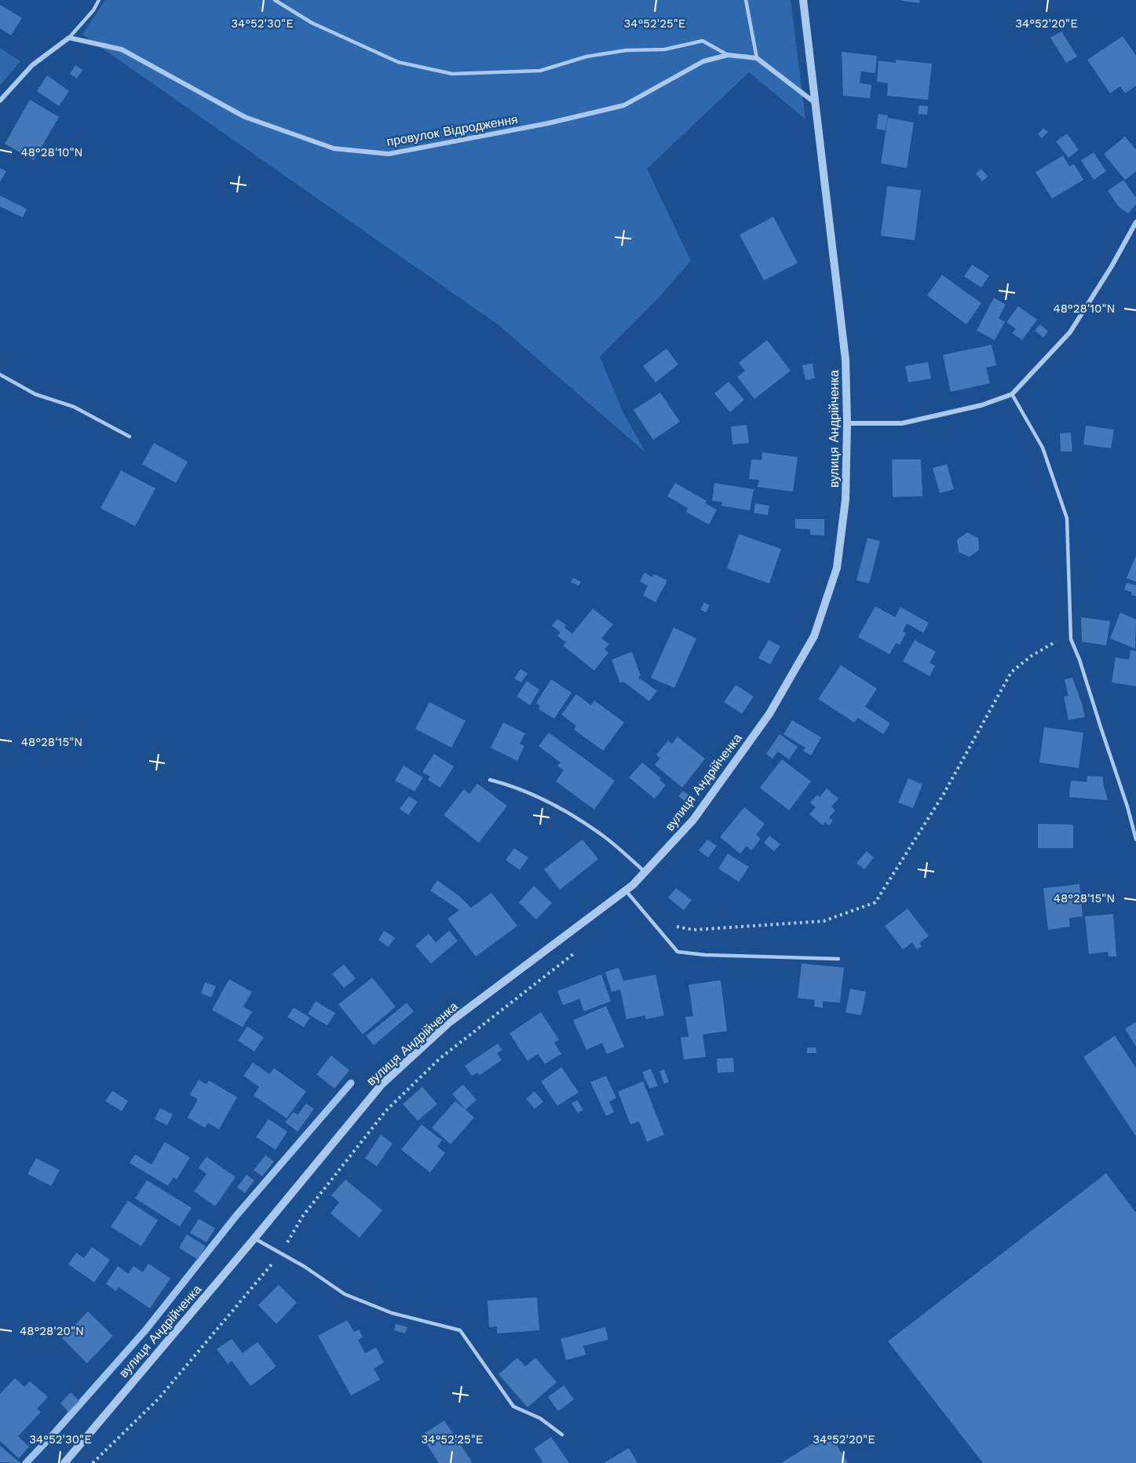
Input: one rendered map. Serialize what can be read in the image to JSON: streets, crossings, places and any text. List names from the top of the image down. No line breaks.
{"streets":{"street":["провулок Відродження","вулиця Андрійченка"]},"coordinates":["34°52'30\"E","34°52'25\"E","34°52'20\"E","48°28'10\"N","48°28'15\"N","48°28'20\"N"]}
